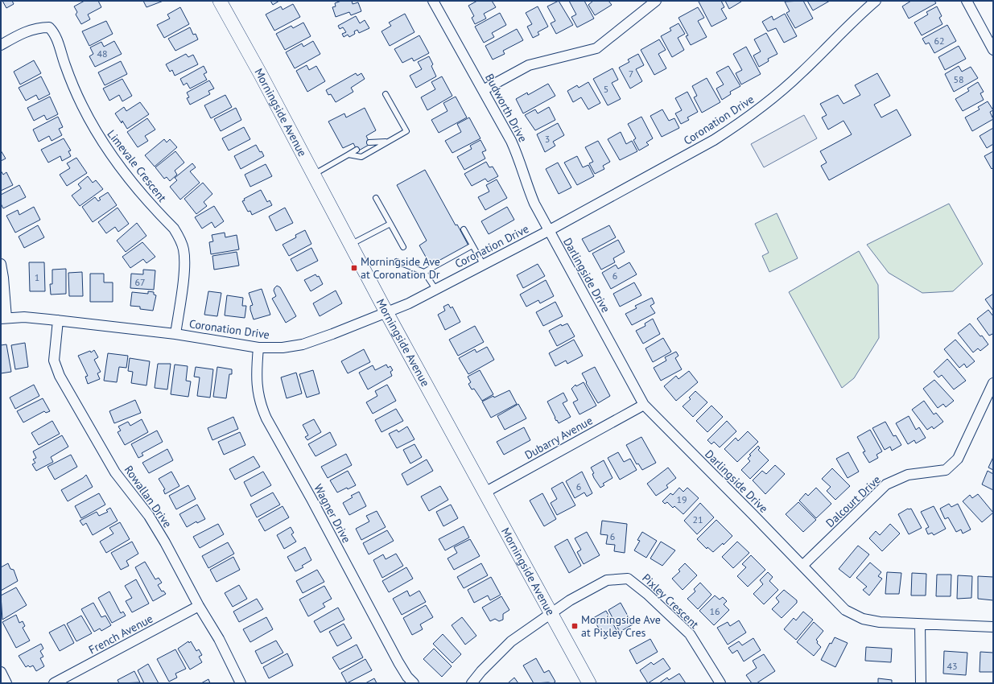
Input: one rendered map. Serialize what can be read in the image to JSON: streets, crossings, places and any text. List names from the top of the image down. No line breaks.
{"streets":{"main road":["Morningside Avenue"],"street":["Budworth Drive","Coronation Drive","Limevale Crescent","Darlingside Drive","Dubarry Avenue","Rowallan Drive","Dalcourt Drive","Wagner Drive","Pixley Crescent","French Avenue"]},"crossings":[["Budworth Drive","Coronation Drive"],["Budworth Drive","Darlingside Drive"],["Morningside Avenue","Coronation Drive"],["Morningside Avenue","Dubarry Avenue"],["Morningside Avenue","Pixley Crescent"],["Coronation Drive","Limevale Crescent"],["Coronation Drive","Darlingside Drive"],["Coronation Drive","Rowallan Drive"],["Coronation Drive","Wagner Drive"],["Darlingside Drive","Dubarry Avenue"],["Darlingside Drive","Dalcourt Drive"],["Rowallan Drive","French Avenue"]],"places":{"transit":["Morningside Ave at Coronation Dr","Morningside Ave at Pixley Cres"]},"house_numbers":["62","48","7","58","5","3","6","1","67","6","19","21","6","16","43"]}
